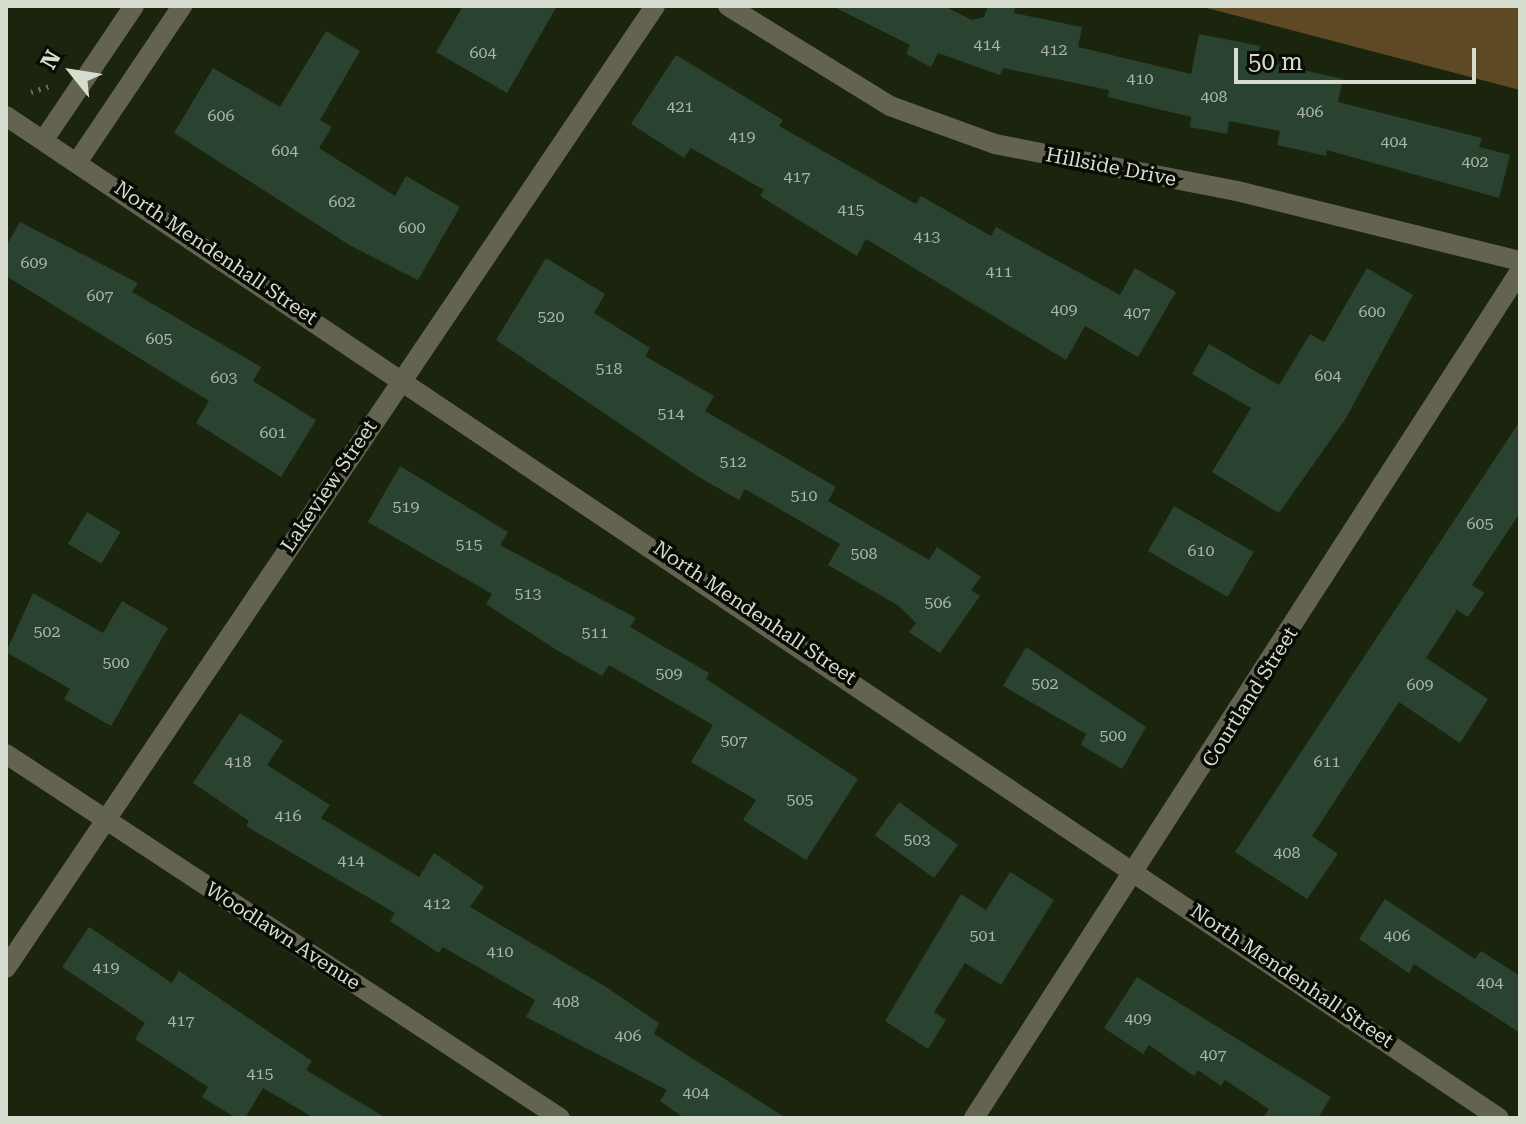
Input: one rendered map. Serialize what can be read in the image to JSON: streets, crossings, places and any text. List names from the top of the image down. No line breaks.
{"streets":{"street":["Hillside Drive","North Mendenhall Street","Lakeview Street","Courtland Street","Woodlawn Avenue"]},"crossings":[["North Mendenhall Street","Lakeview Street"],["North Mendenhall Street","Courtland Street"],["Lakeview Street","Woodlawn Avenue"]],"house_numbers":["414","412","604","410","408","421","406","606","419","404","604","402","417","602","415","600","413","609","411","607","409","600","407","520","605","518","604","603","514","601","512","510","519","605","515","610","508","513","506","502","511","500","509","502","609","500","507","418","611","505","416","503","408","414","412","501","406","410","419","404","408","409","417","406","407","415","404"],"scale_bar":"50 m","north":"top left"}
